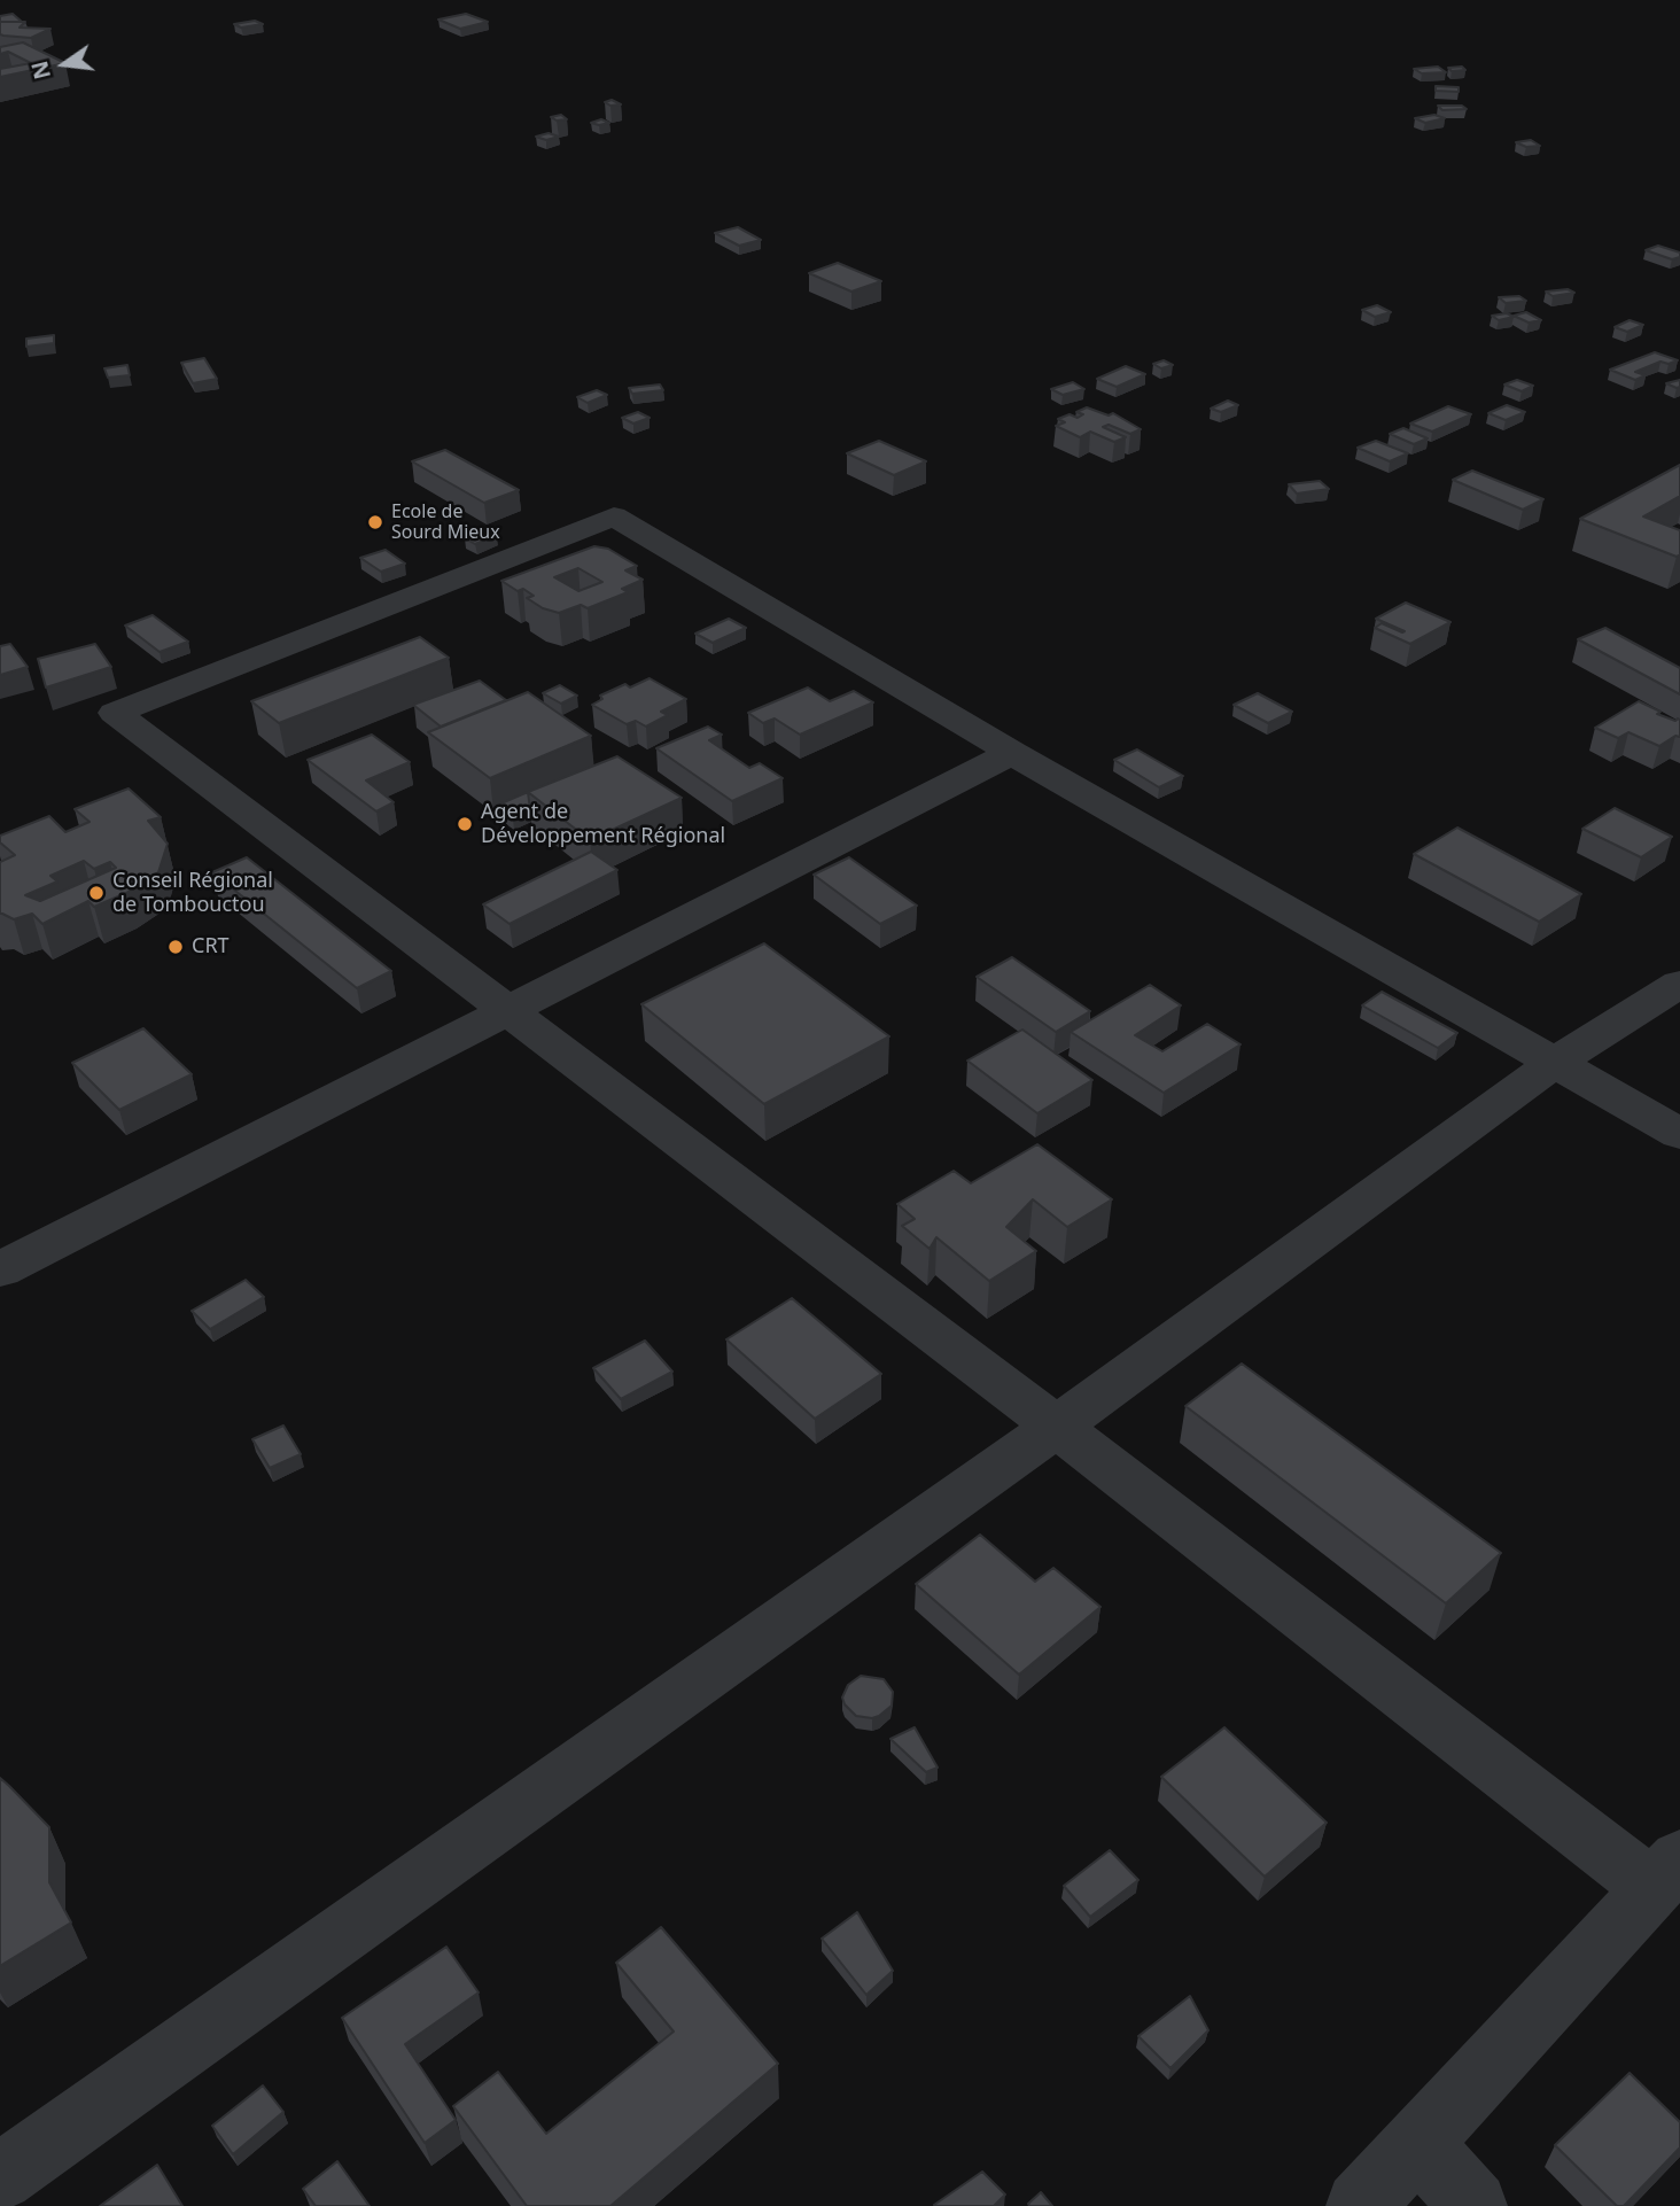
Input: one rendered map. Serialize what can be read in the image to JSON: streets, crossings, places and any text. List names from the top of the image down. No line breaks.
{"places":["Ecole de Sourd Mieux","Agent de Développement Régional","Conseil Régional de Tombouctou","CRT"],"north":"left"}
